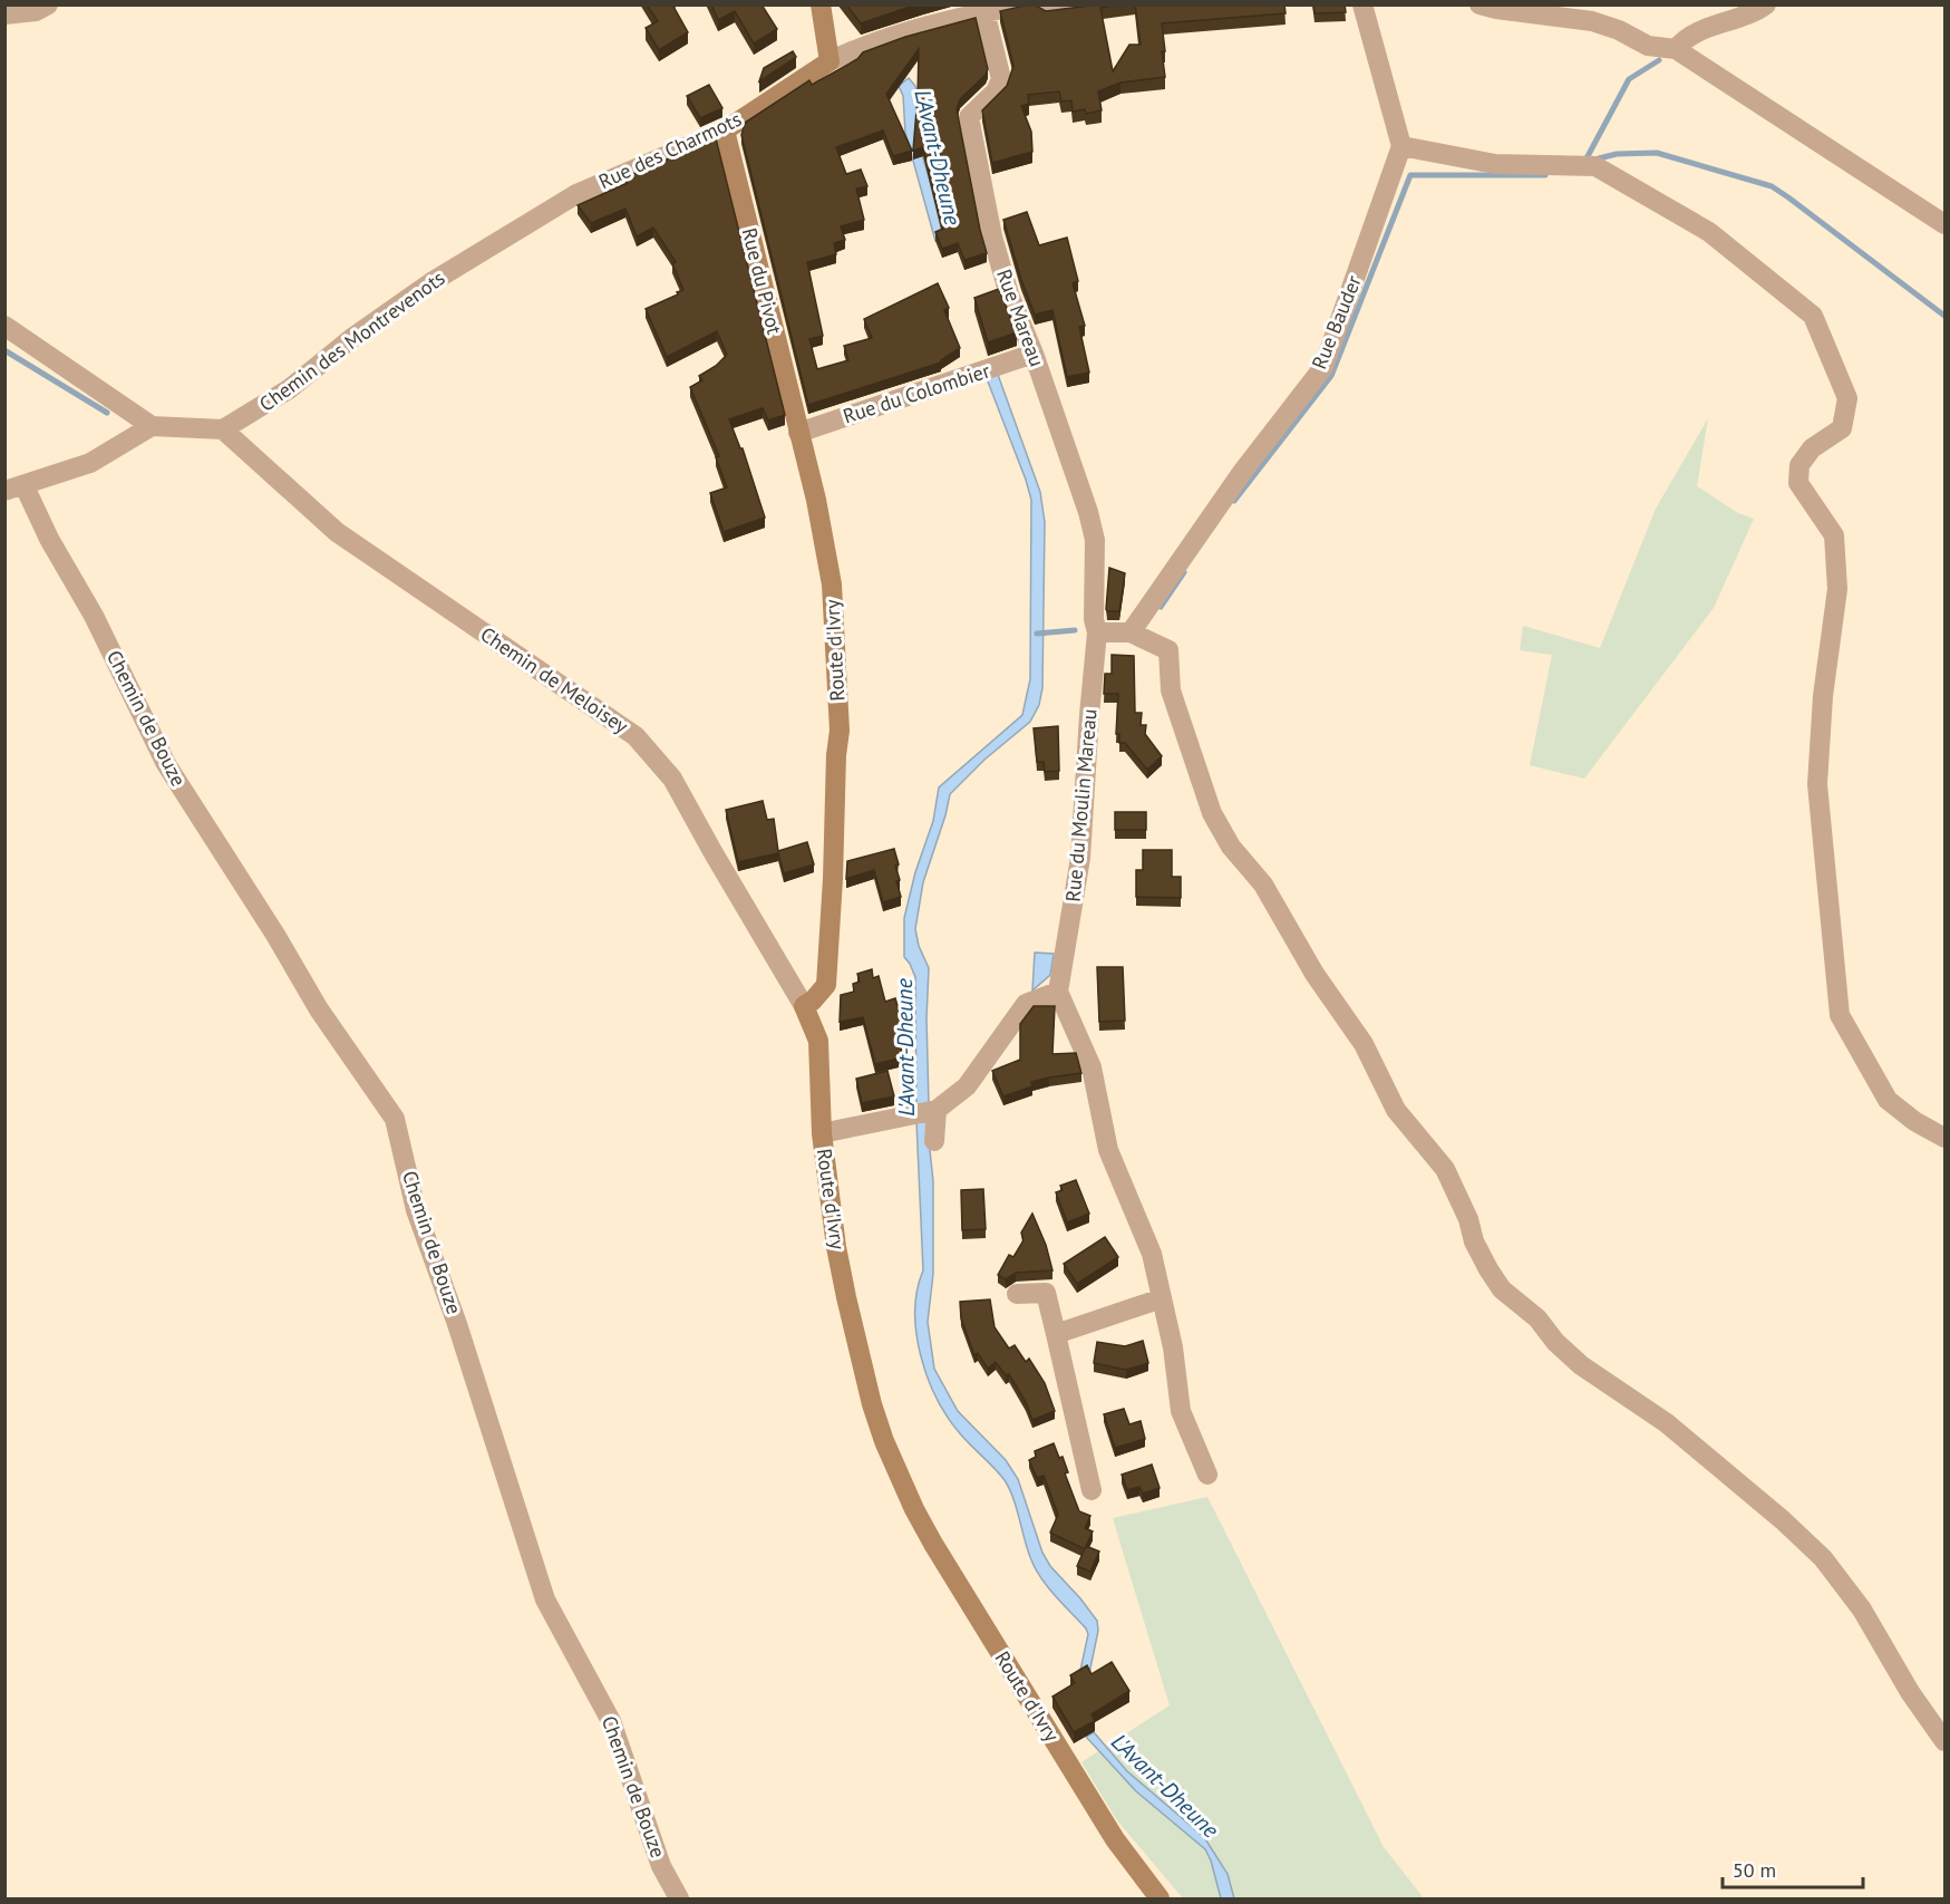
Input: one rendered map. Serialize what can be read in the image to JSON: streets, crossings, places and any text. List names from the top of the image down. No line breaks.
{"streets":{"main road":["Rue des Charmots","Rue du Pivot","Route d'Ivry"],"street":["Rue Mareau","Rue Bauder","Chemin des Montrevenots","Rue du Colombier","Chemin de Meloisey","Chemin de Bouze","Rue du Moulin Mareau"]},"crossings":[["Rue des Charmots","Rue du Pivot"],["Rue des Charmots","Chemin des Montrevenots"],["Rue du Pivot","Rue du Colombier"],["Rue du Pivot","Route d'Ivry"],["Rue Mareau","Rue du Colombier"],["Rue Mareau","Rue du Moulin Mareau"],["Chemin des Montrevenots","Chemin de Meloisey"],["Rue du Colombier","Route d'Ivry"],["Route d'Ivry","Chemin de Meloisey"]],"water":["L'Avant-Dheune"],"scale_bar":"50 m"}
